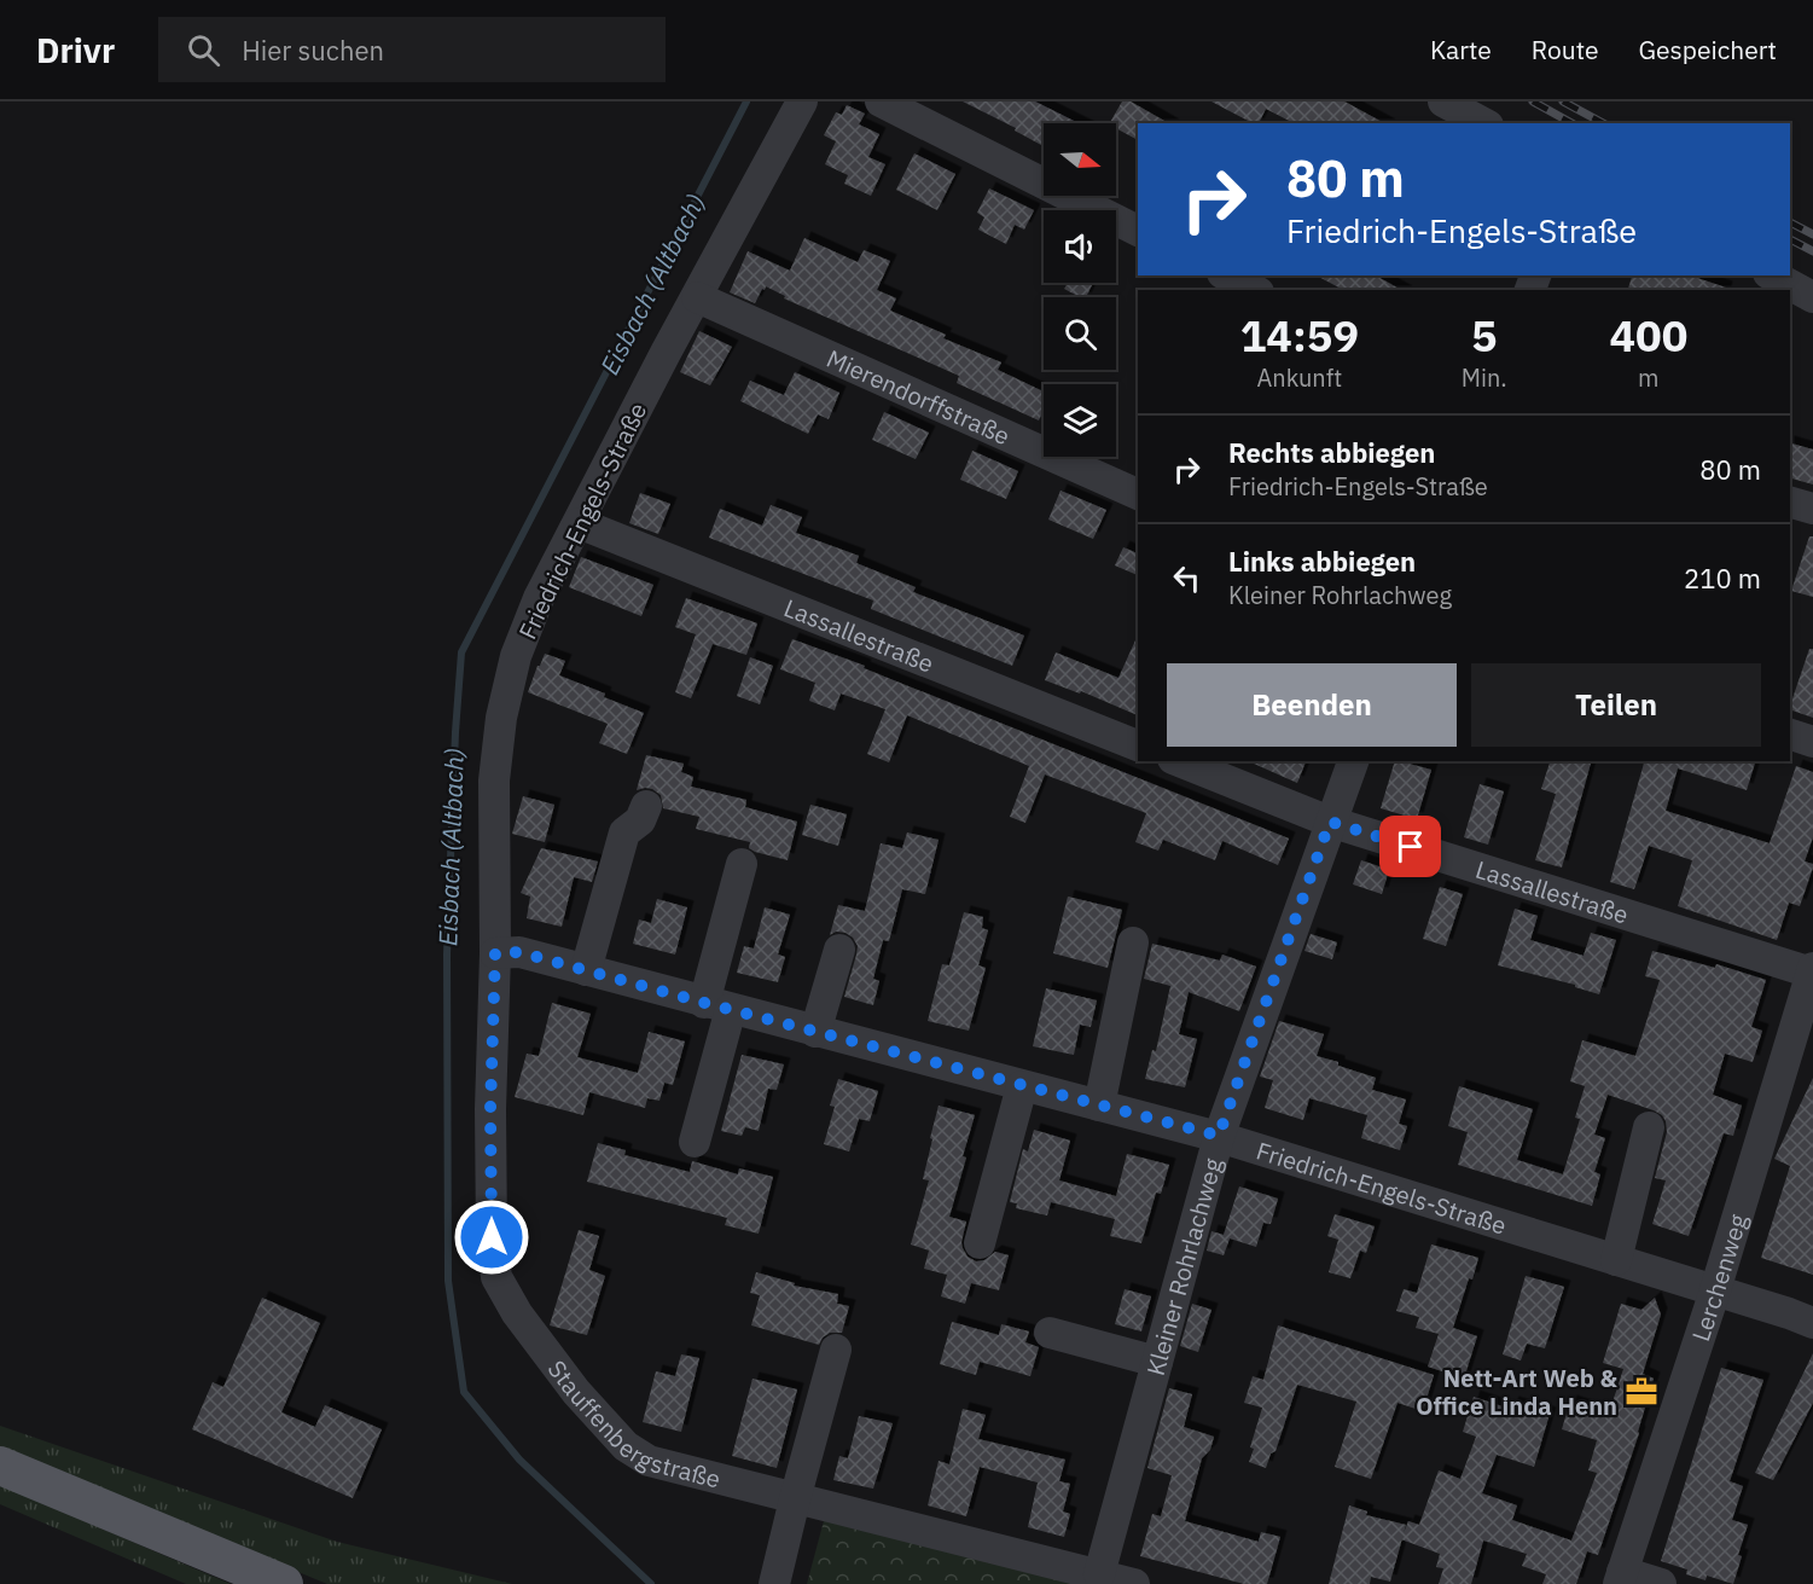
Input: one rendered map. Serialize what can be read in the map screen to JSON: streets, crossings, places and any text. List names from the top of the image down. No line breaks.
{"streets":{"street":["Mierendorffstraße","Friedrich-Engels-Straße","Lassallestraße","Kleiner Rohrlachweg","Lerchenweg","Stauffenbergstraße"]},"crossings":[["Mierendorffstraße","Friedrich-Engels-Straße"],["Friedrich-Engels-Straße","Lassallestraße"],["Friedrich-Engels-Straße","Kleiner Rohrlachweg"],["Friedrich-Engels-Straße","Lerchenweg"],["Friedrich-Engels-Straße","Stauffenbergstraße"],["Lassallestraße","Kleiner Rohrlachweg"],["Lassallestraße","Lerchenweg"],["Kleiner Rohrlachweg","Stauffenbergstraße"]],"water":["Eisbach (Altbach)"],"places":{"office":["Nett-Art Web & Office Linda Henn"]},"north":"right","page":{"header":"Drivr","search":"Hier suchen","nav":["Karte","Route","Gespeichert"],"turn":["80 m","Friedrich-Engels-Straße"],"eta":["14:59","Ankunft","5","Min.","400","m"],"list":[{"name":"Rechts abbiegen","note":"Friedrich-Engels-Straße","value":"80 m"},{"name":"Links abbiegen","note":"Kleiner Rohrlachweg","value":"210 m"}],"buttons":["Beenden","Teilen"]}}
